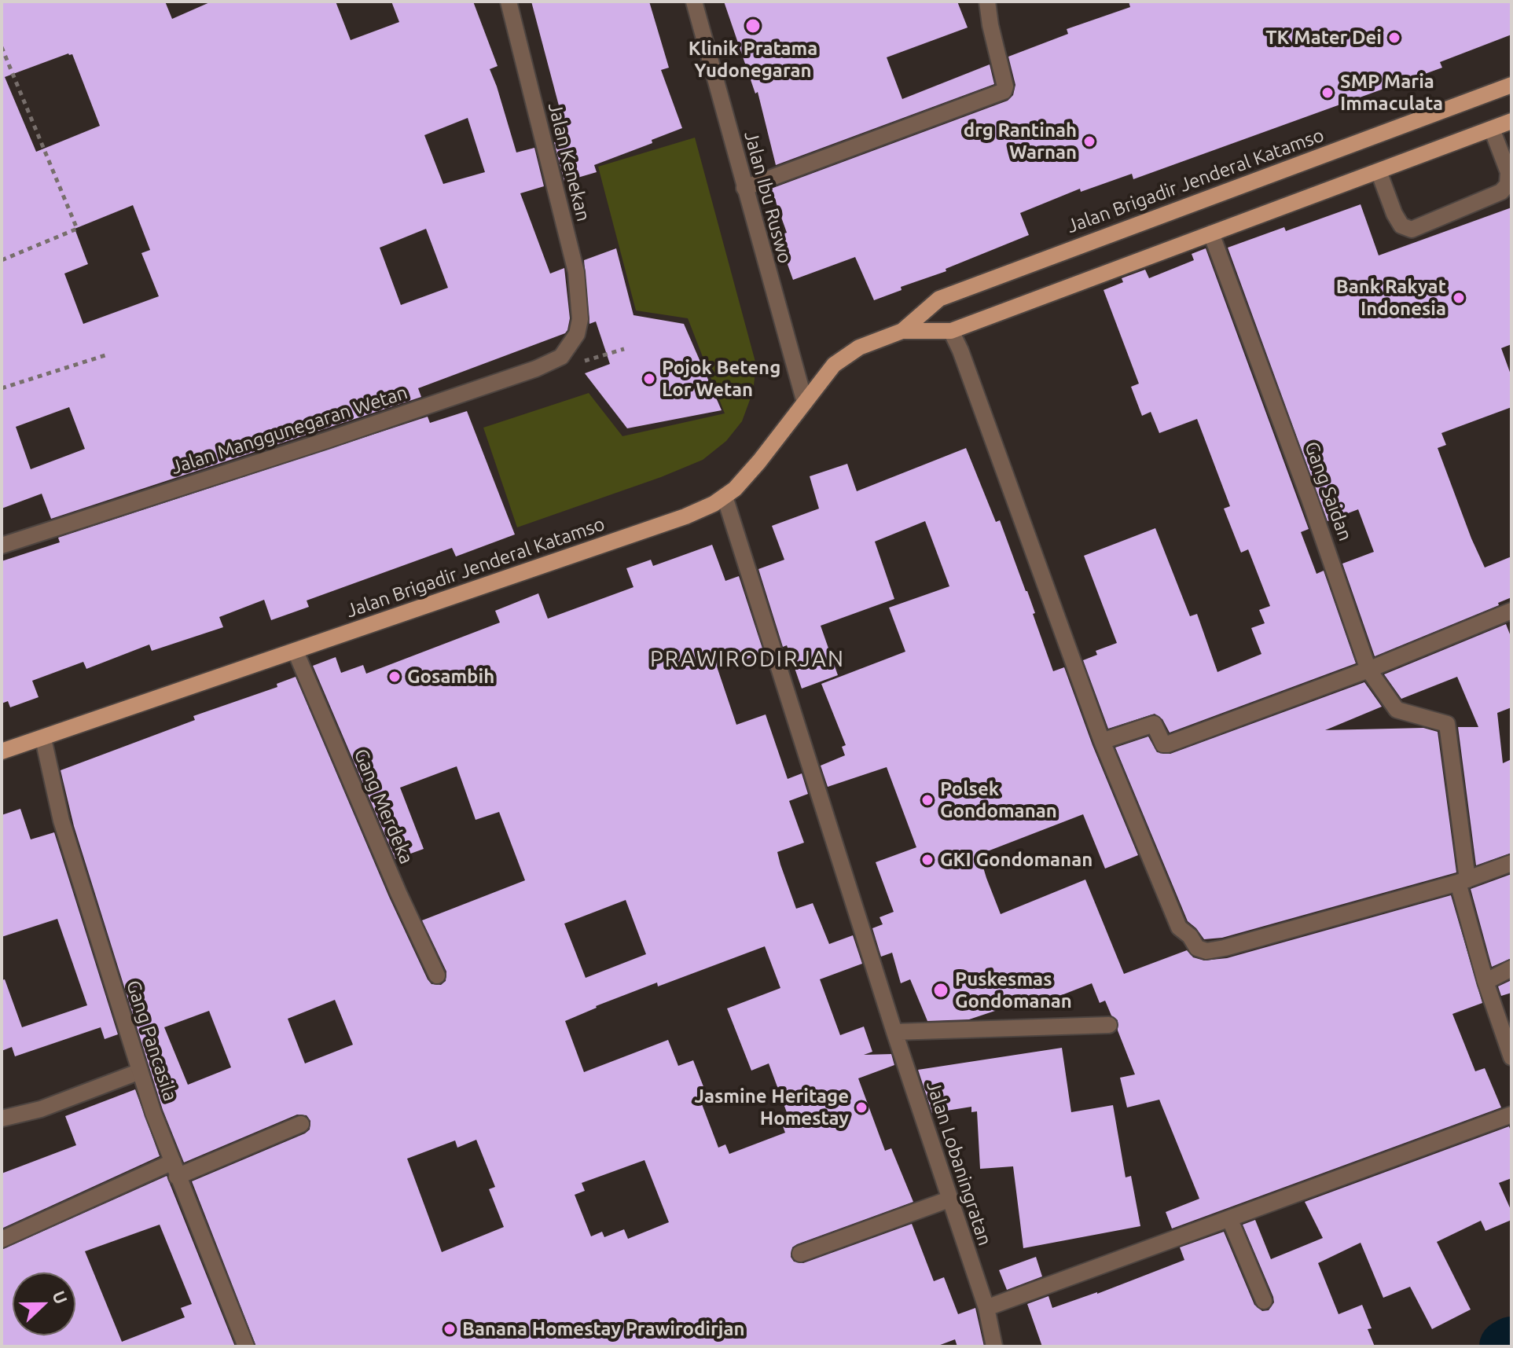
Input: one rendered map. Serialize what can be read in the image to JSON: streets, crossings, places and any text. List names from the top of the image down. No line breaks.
{"streets":{"main road":["Jalan Brigadir Jenderal Katamso"],"street":["Jalan Kenekan","Jalan Ibu Ruswo","Jalan Manggunegaran Wetan","Gang Saidan","Gang Merdeka","Gang Pancasila","Jalan Lobaningratan"]},"crossings":[["Jalan Kenekan","Jalan Manggunegaran Wetan"],["Jalan Brigadir Jenderal Katamso","Jalan Ibu Ruswo"],["Jalan Brigadir Jenderal Katamso","Gang Saidan"],["Jalan Brigadir Jenderal Katamso","Gang Merdeka"],["Jalan Brigadir Jenderal Katamso","Gang Pancasila"],["Jalan Brigadir Jenderal Katamso","Jalan Lobaningratan"]],"districts":["PRAWIRODIRJAN"],"places":["Klinik Pratama Yudonegaran","TK Mater Dei","SMP Maria Immaculata","drg Rantinah Warnan","Bank Rakyat Indonesia","Pojok Beteng Lor Wetan","Gosambih","Polsek Gondomanan","GKI Gondomanan","Puskesmas Gondomanan","Jasmine Heritage Homestay","Banana Homestay Prawirodirjan"],"north":"right"}
